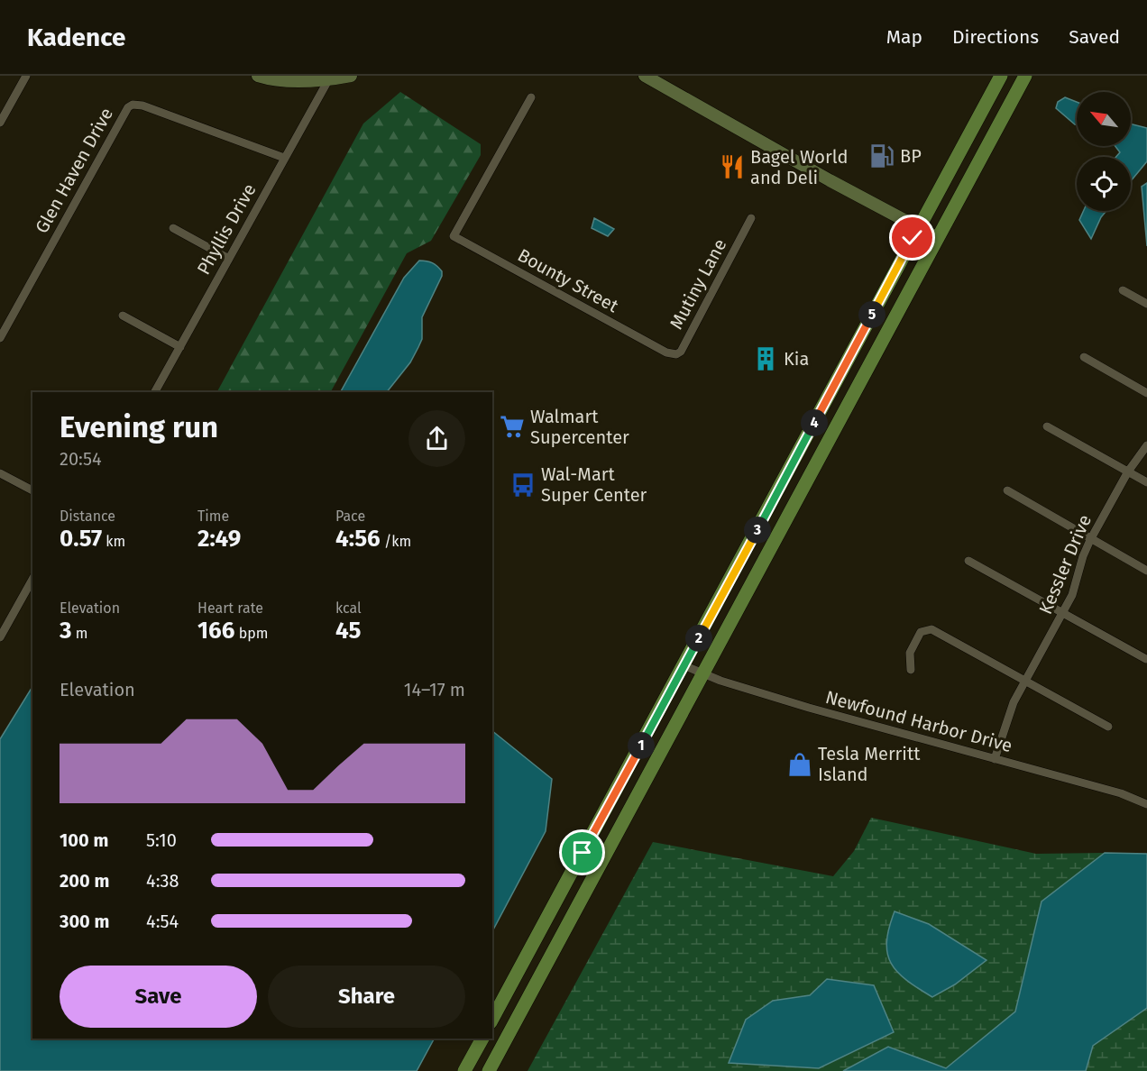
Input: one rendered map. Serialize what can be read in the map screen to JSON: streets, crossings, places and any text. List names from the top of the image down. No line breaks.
{"streets":{"street":["Glen Haven Drive","Phyllis Drive","Bounty Street","Mutiny Lane","Kessler Drive","Newfound Harbor Drive"]},"crossings":[["Glen Haven Drive","Phyllis Drive"],["Bounty Street","Mutiny Lane"],["Kessler Drive","Newfound Harbor Drive"]],"places":{"fuel station":["BP"],"restaurant":["Bagel World and Deli"],"building":["Kia"],"supermarket":["Walmart Supercenter"],"bus stop":["Wal-Mart Super Center"],"shop":["Tesla Merritt Island"]},"north":"top left","page":{"header":"Kadence","nav":["Map","Directions","Saved"],"pins":["5","4","3","2","1"],"heading":["Evening run","20:54"],"stats":[["Distance","0.57 km"],["Time","2:49"],["Pace","4:56 /km"],["Elevation","3 m"],["Heart rate","166 bpm"],["kcal","45"]],"chart":["Elevation","14–17 m"],"list":[{"name":"100 m","note":"5:10"},{"name":"200 m","note":"4:38"},{"name":"300 m","note":"4:54"}],"buttons":["Save","Share"]}}
